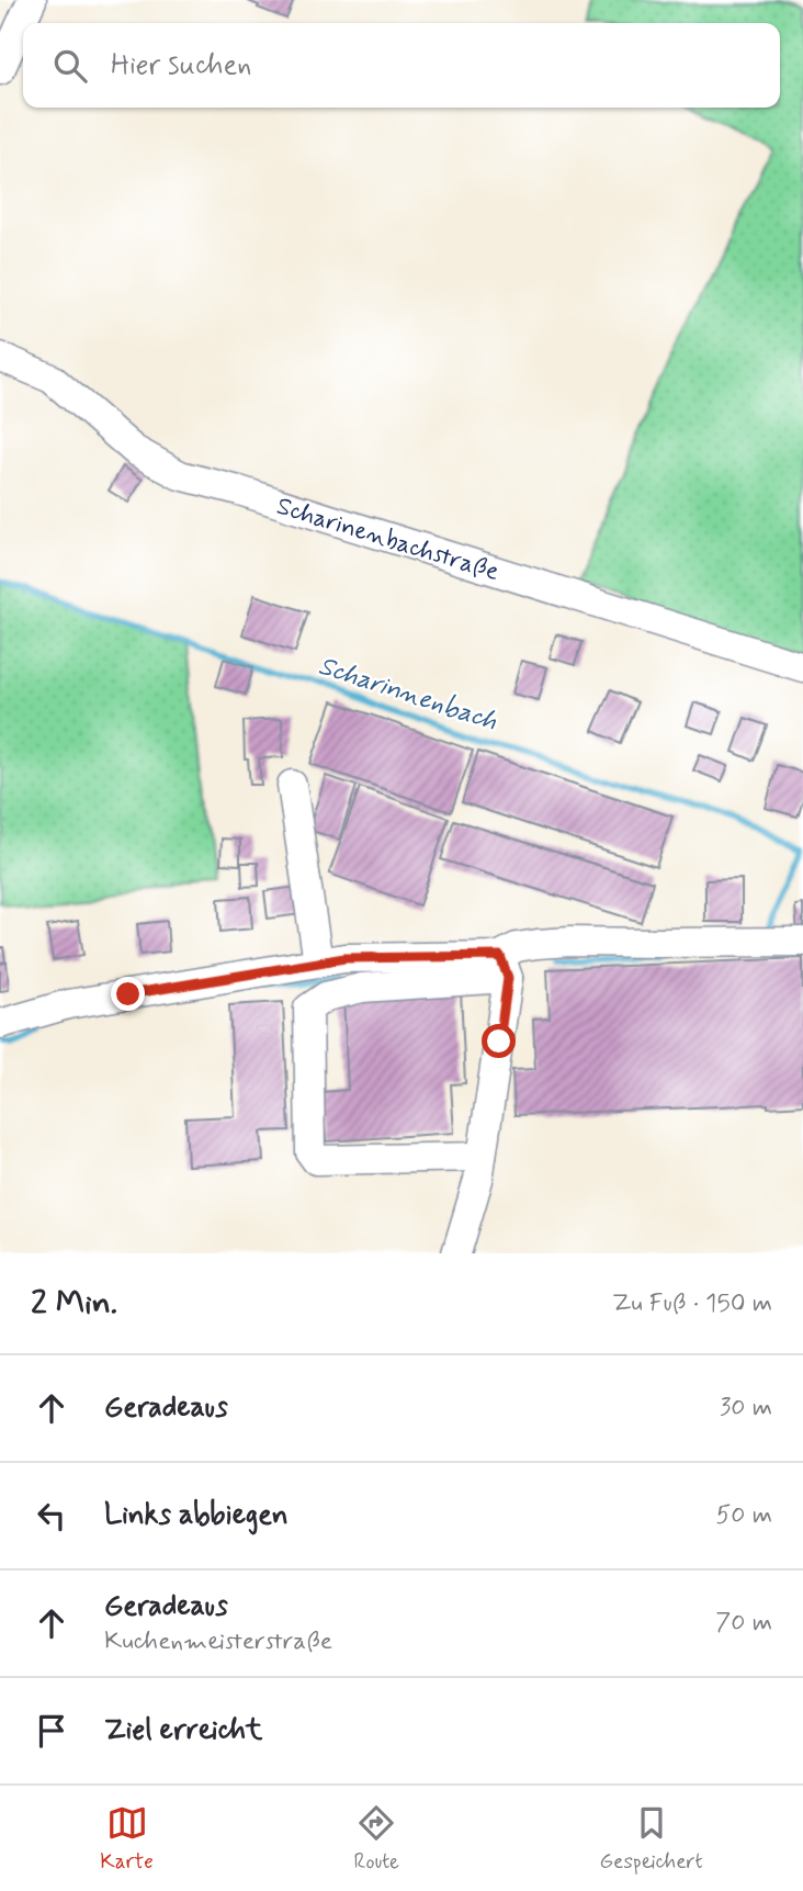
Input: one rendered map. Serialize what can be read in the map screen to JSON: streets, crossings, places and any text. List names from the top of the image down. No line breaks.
{"streets":{"street":["Scharinenbachstraße"]},"water":["Scharinnenbach"],"page":{"search":"Hier suchen","heading":["2 Min.","Zu Fuß · 150 m"],"list":[["Geradeaus","30 m"],["Links abbiegen","50 m"],["Geradeaus","Kuchenmeisterstraße","70 m"],"Ziel erreicht"],"nav":["Karte","Route","Gespeichert"]}}
